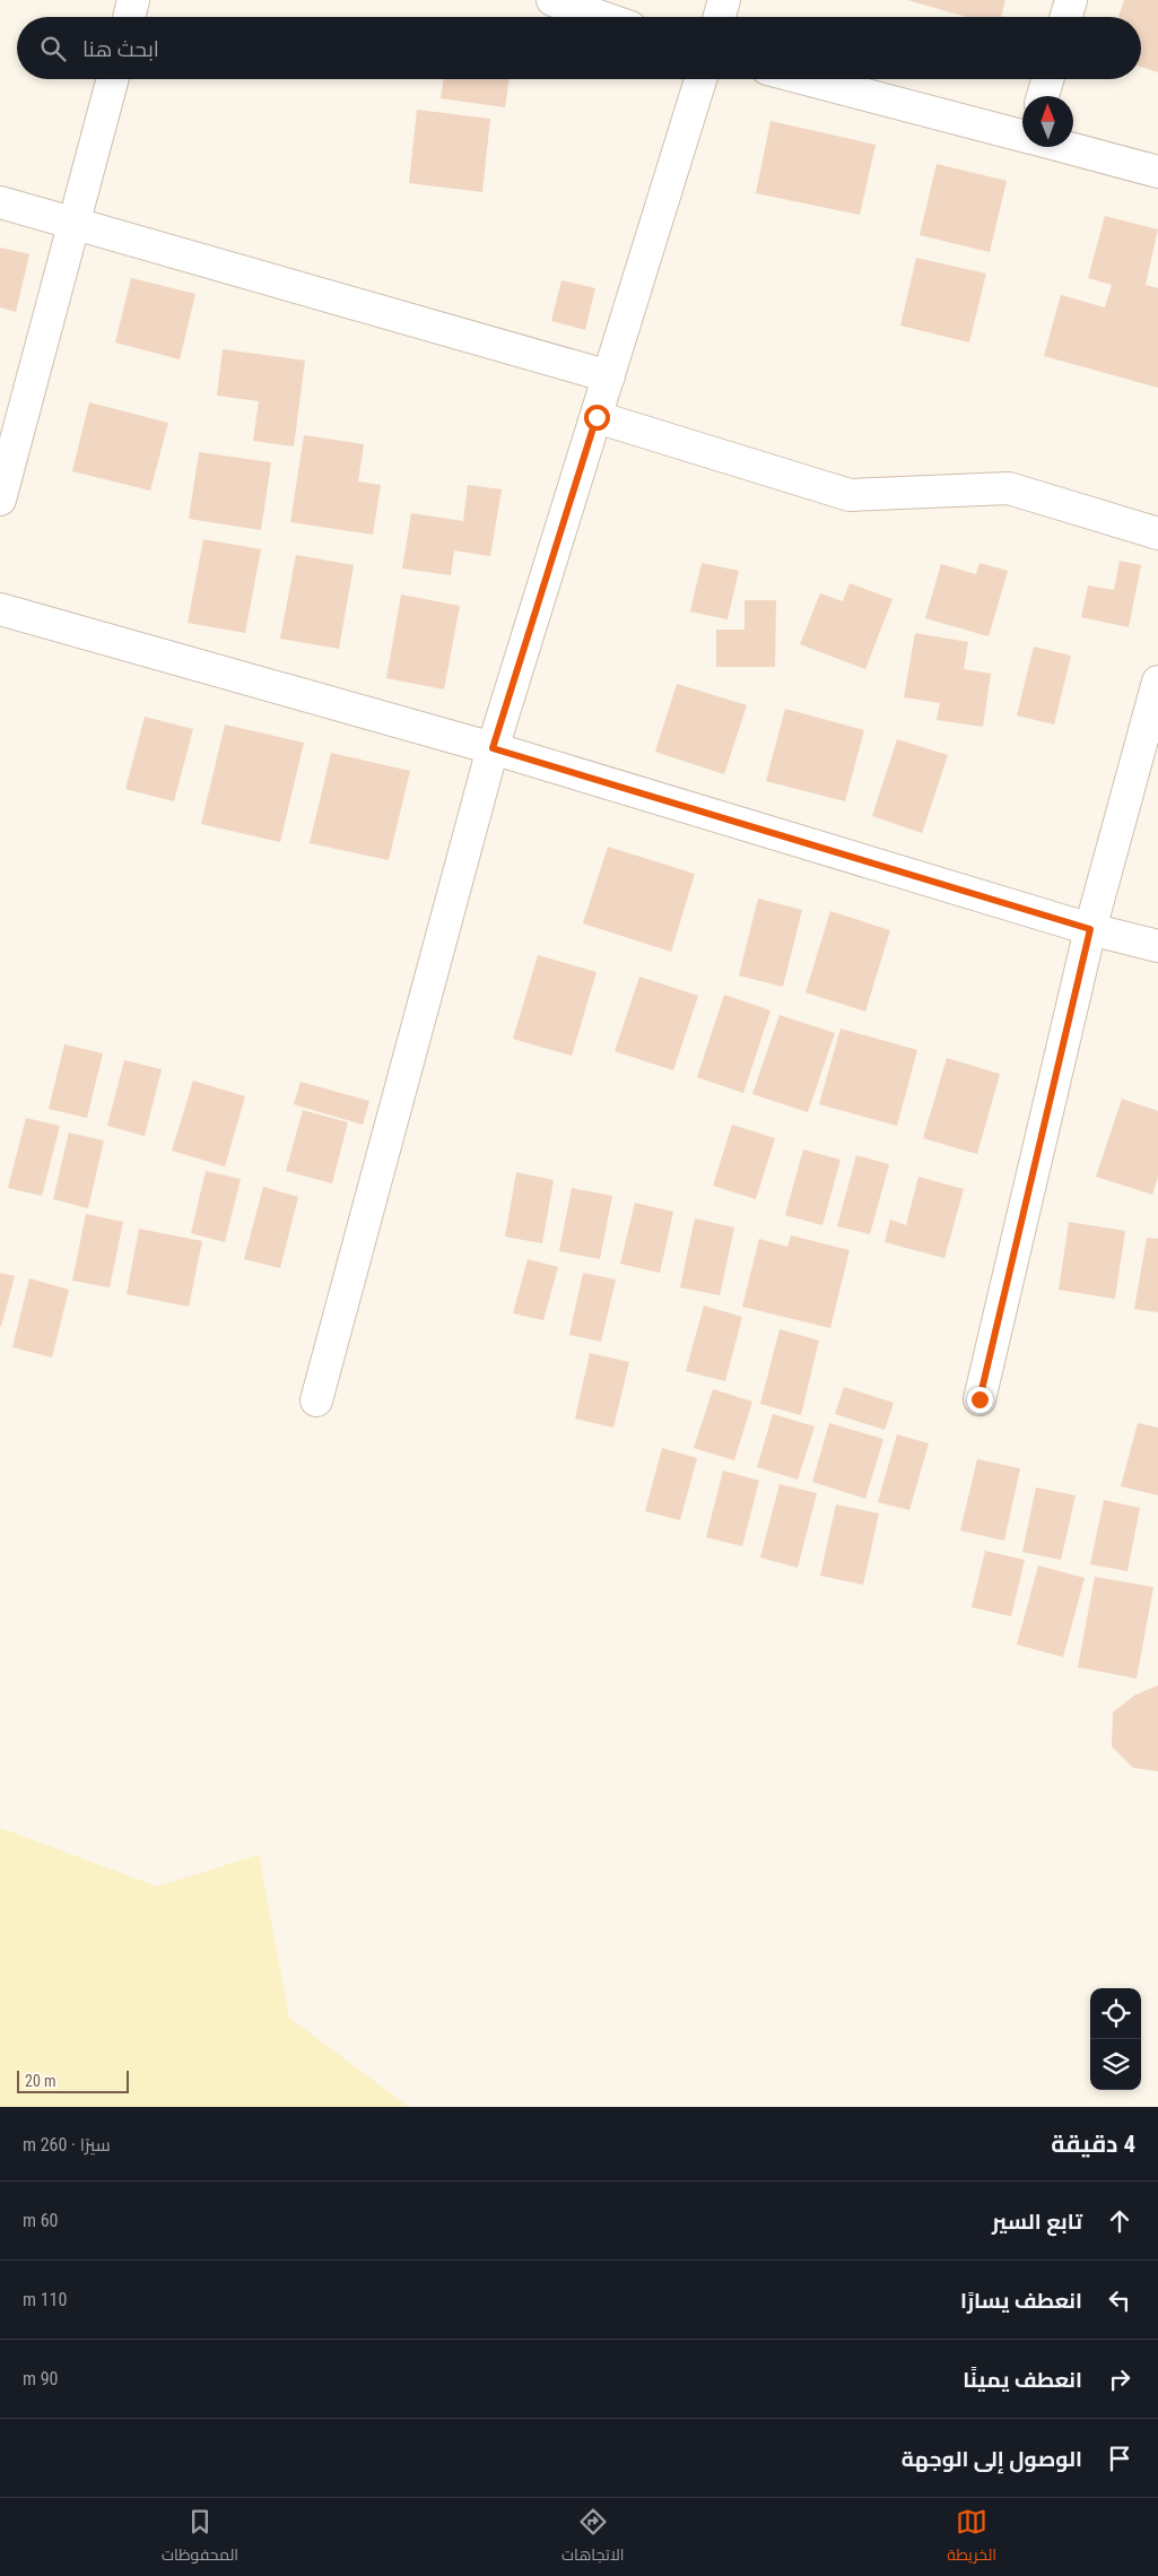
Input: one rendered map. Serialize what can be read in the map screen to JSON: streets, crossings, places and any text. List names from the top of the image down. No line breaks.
{"scale_bar":"20 m","north":"top","page":{"search":"ابحث هنا","scale":"20 m","heading":["4 دقيقة","سيرًا · 260 m"],"list":[["تابع السير","60 m"],["انعطف يسارًا","110 m"],["انعطف يمينًا","90 m"],"الوصول إلى الوجهة"],"nav":["الخريطة","الاتجاهات","المحفوظات"]}}
